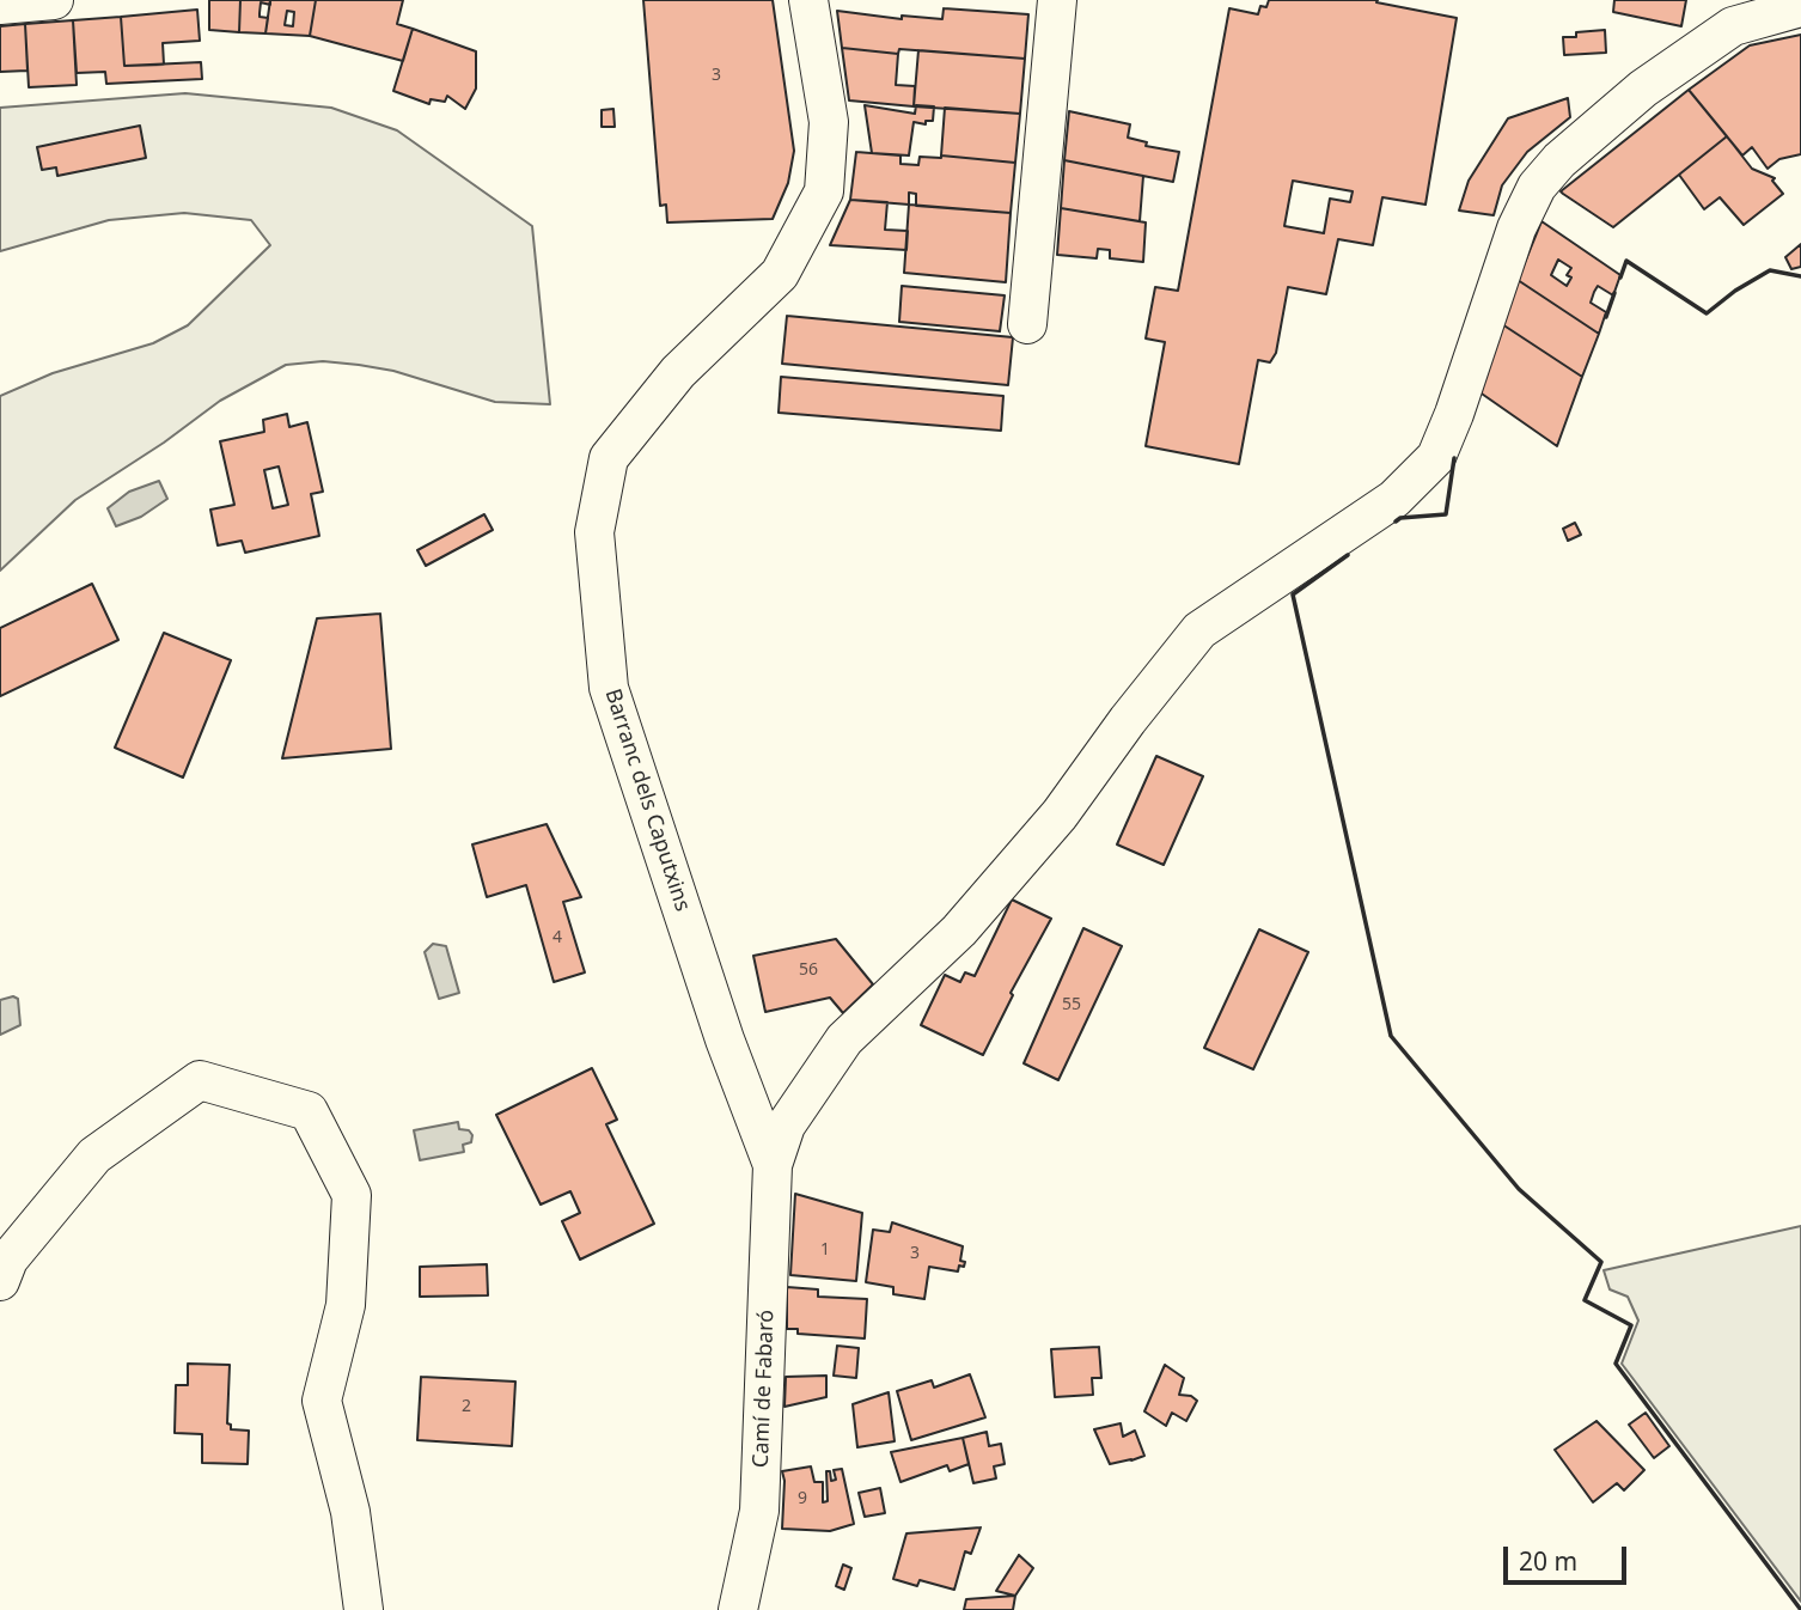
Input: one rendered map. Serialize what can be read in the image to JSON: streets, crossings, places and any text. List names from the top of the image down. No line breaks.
{"streets":{"street":["Barranc dels Caputxins","Camí de Fabaró"]},"crossings":[["Barranc dels Caputxins","Camí de Fabaró"]],"house_numbers":["3","4","56","55","1","3","2","9"],"scale_bar":"20 m"}
